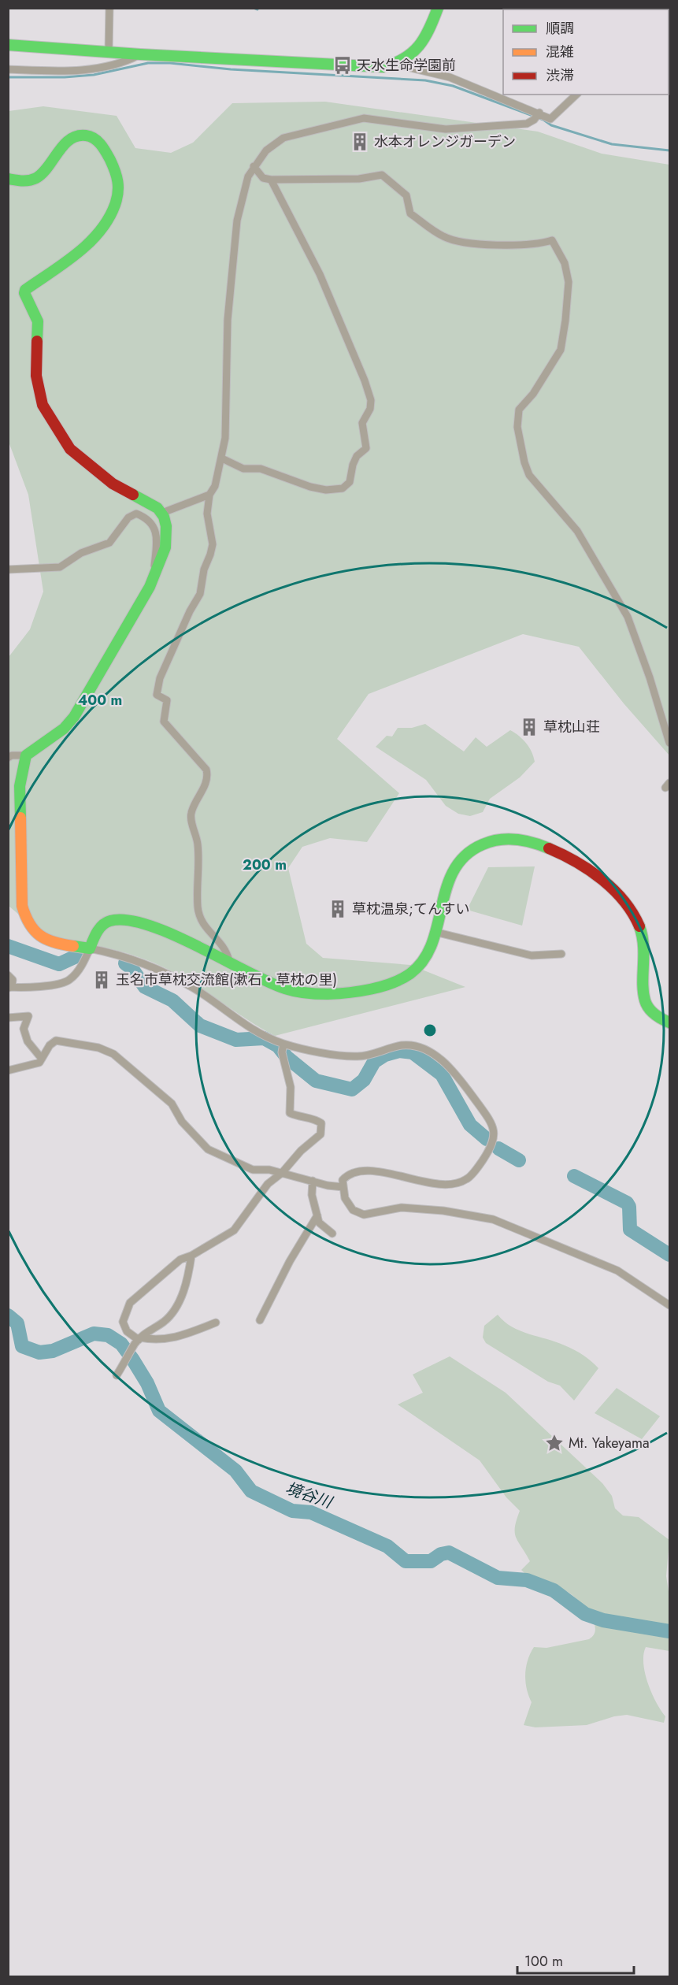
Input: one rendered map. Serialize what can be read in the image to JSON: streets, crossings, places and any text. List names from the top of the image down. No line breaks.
{"water":["境谷川"],"places":{"bus stop":["天水生命学園前"],"building":["水本オレンジガーデン","草枕山荘","草枕温泉;てんすい","玉名市草枕交流館(漱石・草枕の里)"],"place":["Mt. Yakeyama"]},"legend":["順調","混雑","渋滞"],"scale_bar":"100 m","rings":["400 m","200 m"]}
